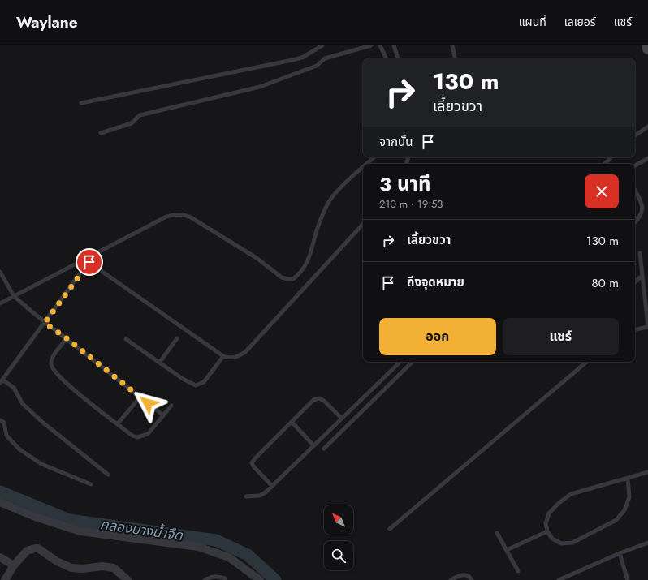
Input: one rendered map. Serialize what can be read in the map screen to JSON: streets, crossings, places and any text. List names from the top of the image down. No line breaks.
{"water":["คลองบางน้ำจืด"],"north":"top left","page":{"header":"Waylane","nav":["แผนที่","เลเยอร์","แชร์"],"turn":["130 m","เลี้ยวขวา"],"then":"จากนั้น","heading":["3 นาที","210 m · 19:53"],"list":[{"name":"เลี้ยวขวา","value":"130 m"},{"name":"ถึงจุดหมาย","value":"80 m"}],"buttons":["ออก","แชร์"]}}
